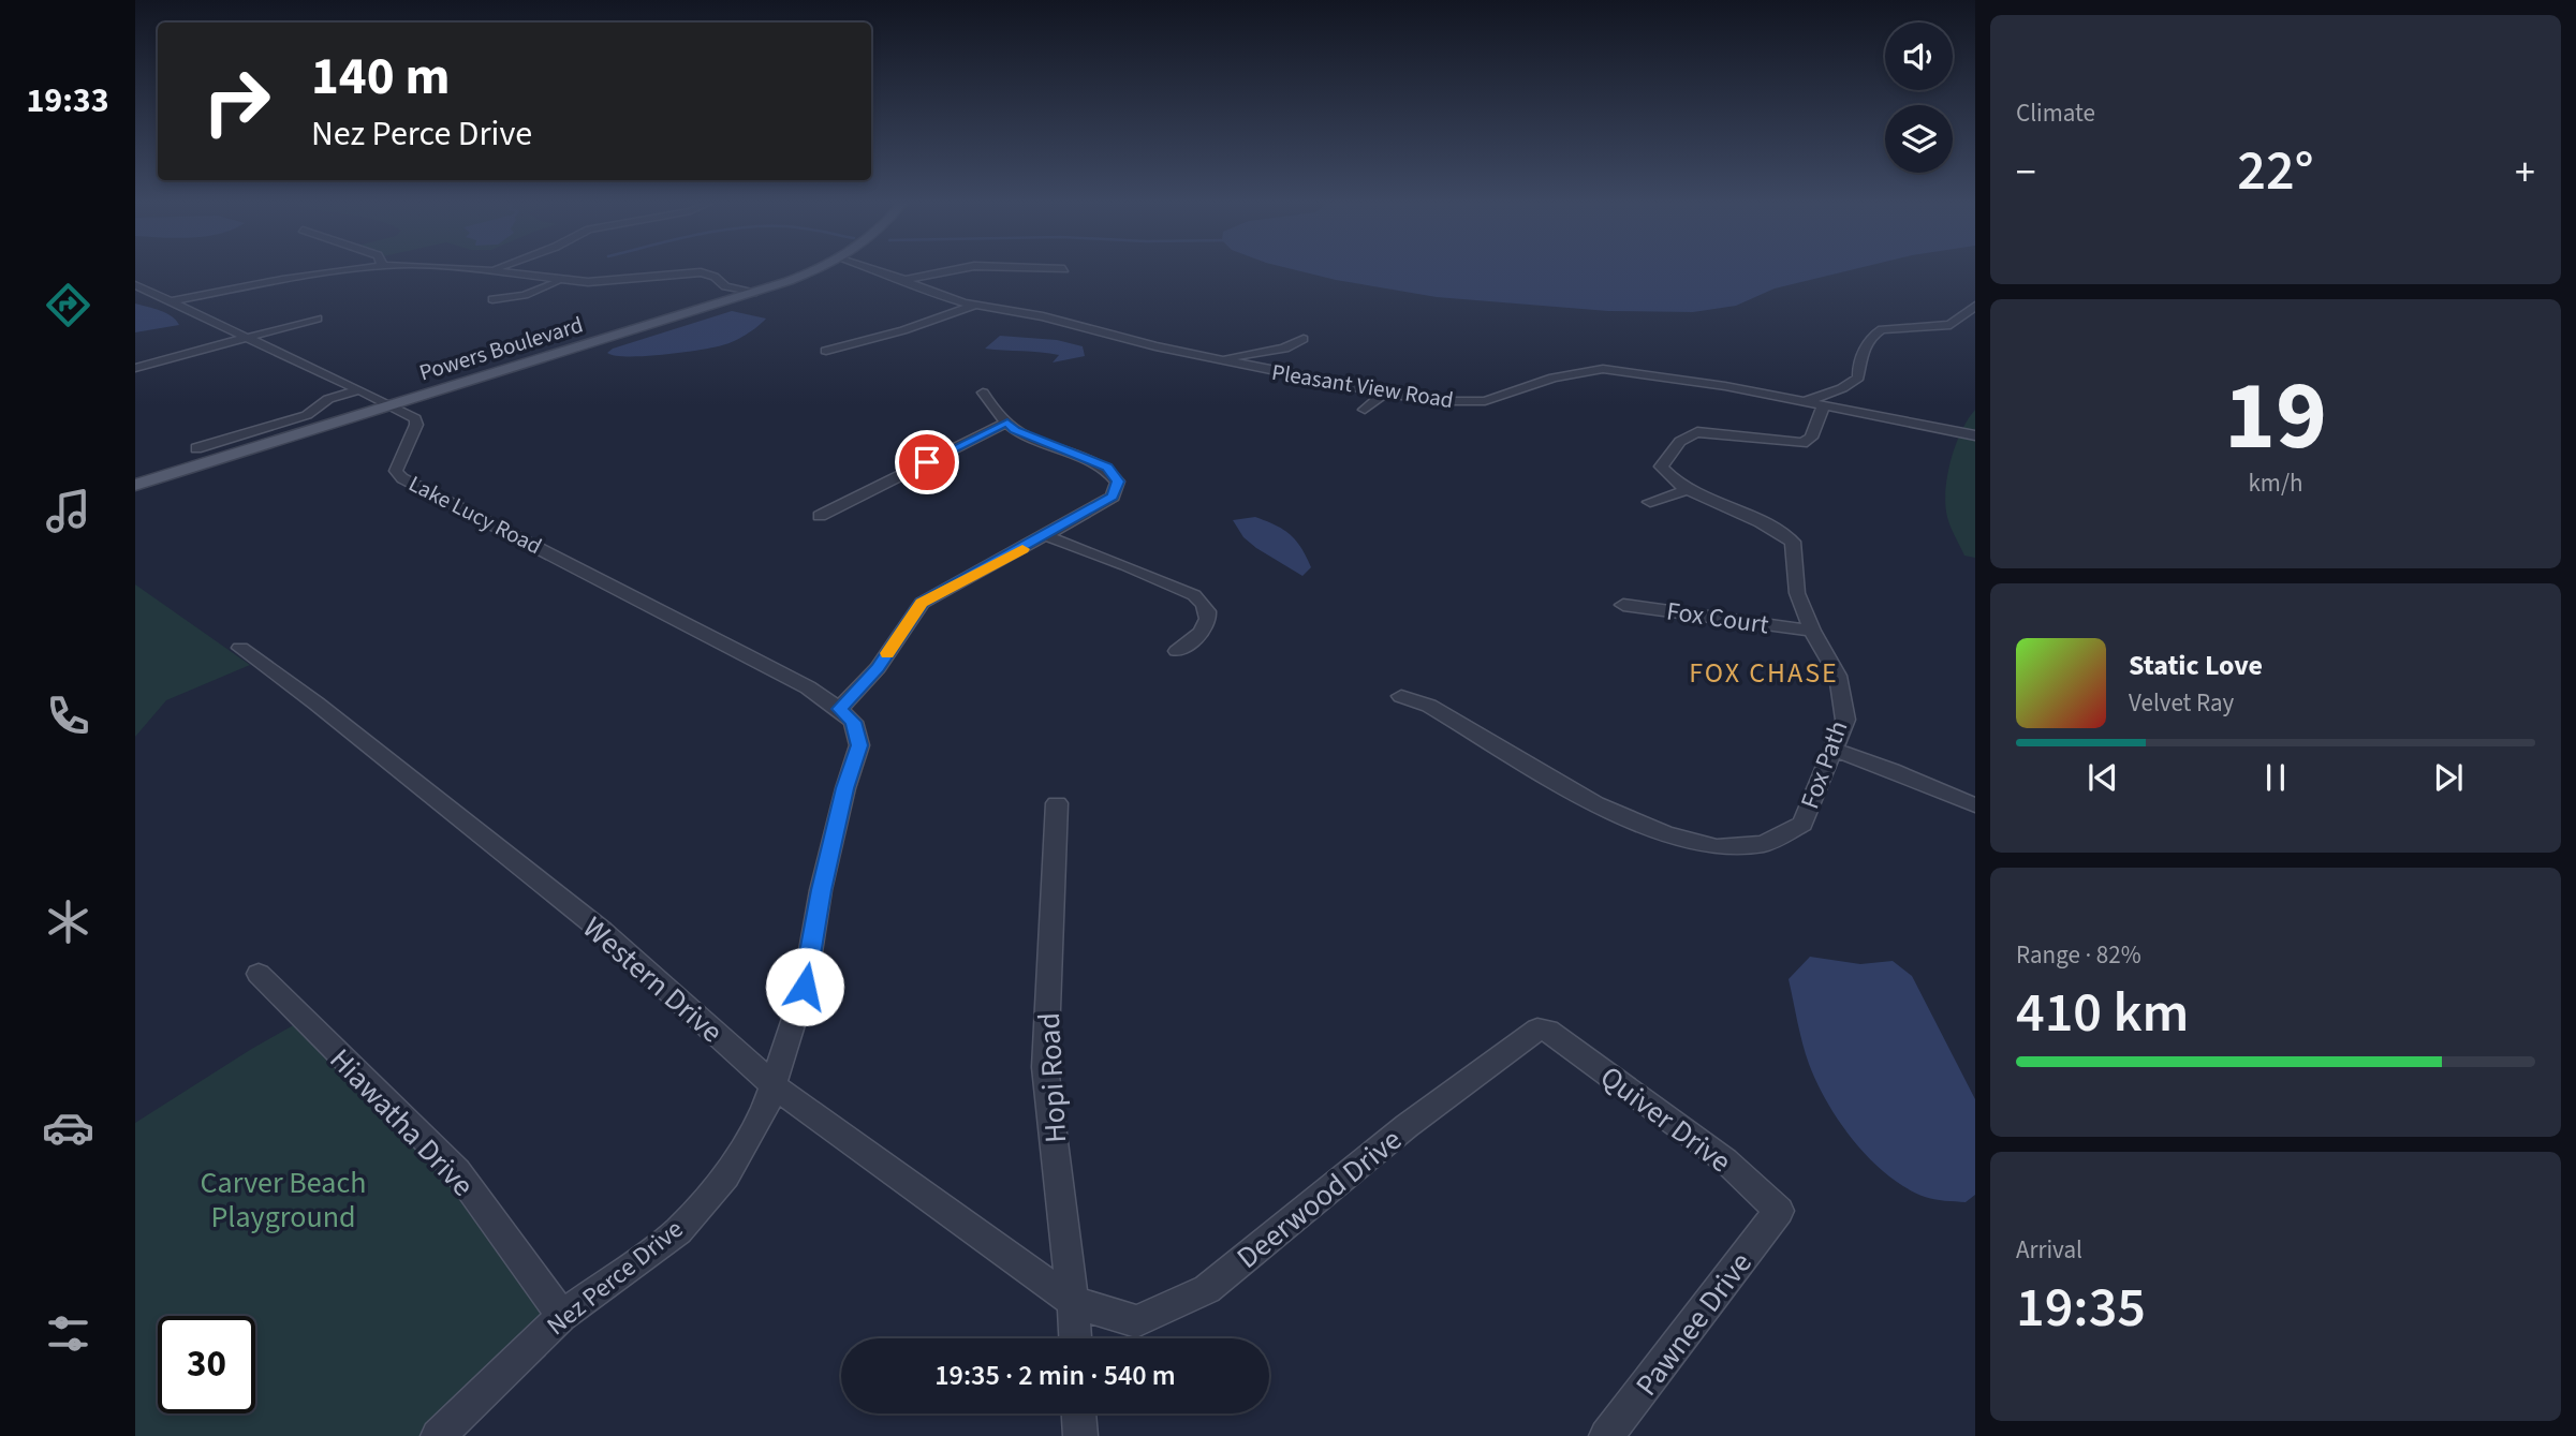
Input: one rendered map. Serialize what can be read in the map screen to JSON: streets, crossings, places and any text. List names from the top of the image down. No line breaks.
{"streets":{"main road":["Powers Boulevard"],"street":["Pleasant View Road","Lake Lucy Road","Fox Court","Fox Path","Western Drive","Hopi Road","Quiver Drive","Hiawatha Drive","Deerwood Drive","Nez Perce Drive","Pawnee Drive"]},"crossings":[["Powers Boulevard","Lake Lucy Road"],["Pleasant View Road","Fox Path"],["Lake Lucy Road","Nez Perce Drive"],["Fox Court","Fox Path"],["Western Drive","Hopi Road"],["Western Drive","Deerwood Drive"],["Western Drive","Nez Perce Drive"],["Hopi Road","Deerwood Drive"],["Quiver Drive","Deerwood Drive"],["Quiver Drive","Pawnee Drive"],["Hiawatha Drive","Nez Perce Drive"]],"districts":["FOX CHASE"],"parks":["Carver Beach Playground"],"page":{"tabs":"19:33","tile":["Climate",["19","km/h"],["Range · 82%","410 km"],["Arrival","19:35"]],"turn":["140 m","Nez Perce Drive"],"heat":["−","22°","+"],"song":["Static Love","Velvet Ray"],"limit":"30","trip":"19:35 · 2 min · 540 m"}}
